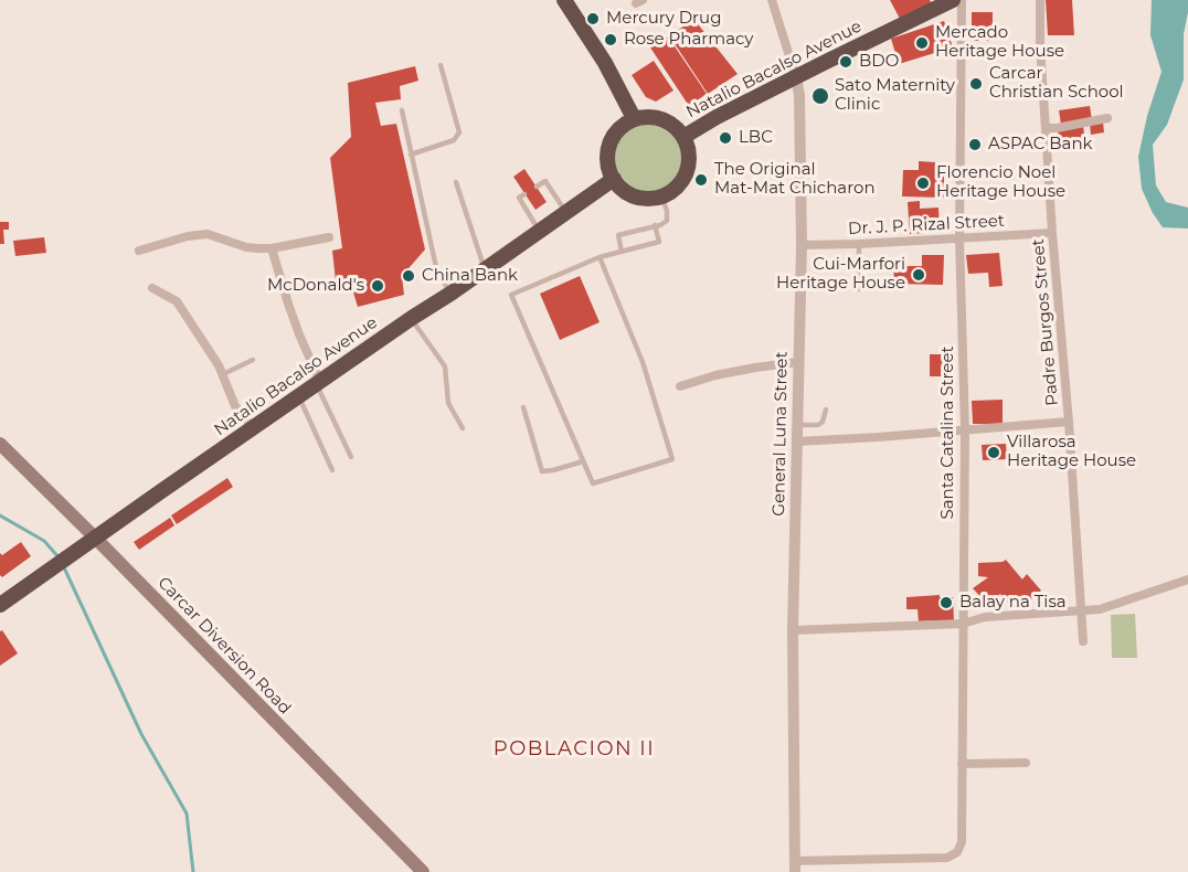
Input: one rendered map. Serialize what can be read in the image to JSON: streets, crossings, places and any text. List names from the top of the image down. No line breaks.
{"streets":{"highway":["Natalio Bacalso Avenue"],"main road":["Carcar Diversion Road"],"street":["Dr. J. P. Rizal Street","Padre Burgos Street","Santa Catalina Street","General Luna Street"]},"crossings":[["Natalio Bacalso Avenue","General Luna Street"],["Natalio Bacalso Avenue","Carcar Diversion Road"],["Dr. J. P. Rizal Street","Padre Burgos Street"],["Dr. J. P. Rizal Street","Santa Catalina Street"],["Dr. J. P. Rizal Street","General Luna Street"],["Santa Catalina Street","General Luna Street"]],"districts":["POBLACION II"],"places":["Mercury Drug","Rose Pharmacy","Mercado Heritage House","BDO","Carcar Christian School","Sato Maternity Clinic","LBC","ASPAC Bank","The Original Mat-Mat Chicharon","Florencio Noel Heritage House","Cui-Marfori Heritage House","China Bank","McDonald's","Villarosa Heritage House","Balay na Tisa"]}
